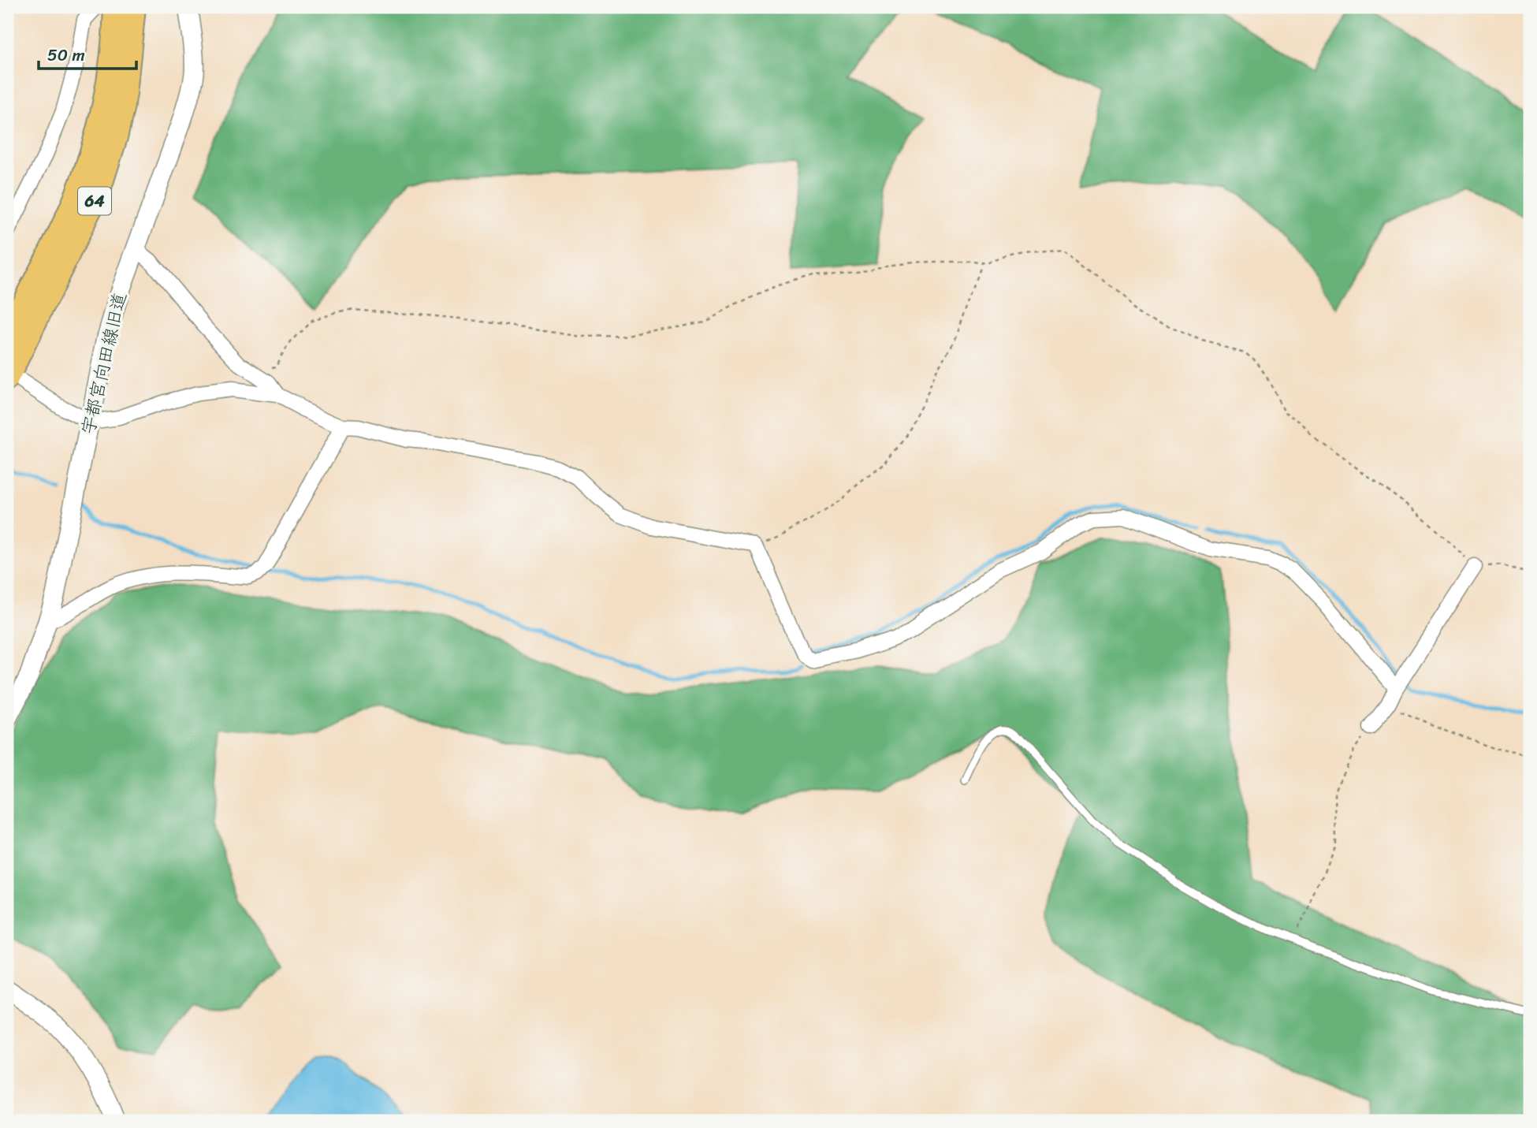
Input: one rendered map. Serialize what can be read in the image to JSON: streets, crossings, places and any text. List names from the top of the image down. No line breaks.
{"streets":{"main road":["64"],"street":["宇都宮向田線旧道"]},"scale_bar":"50 m"}
